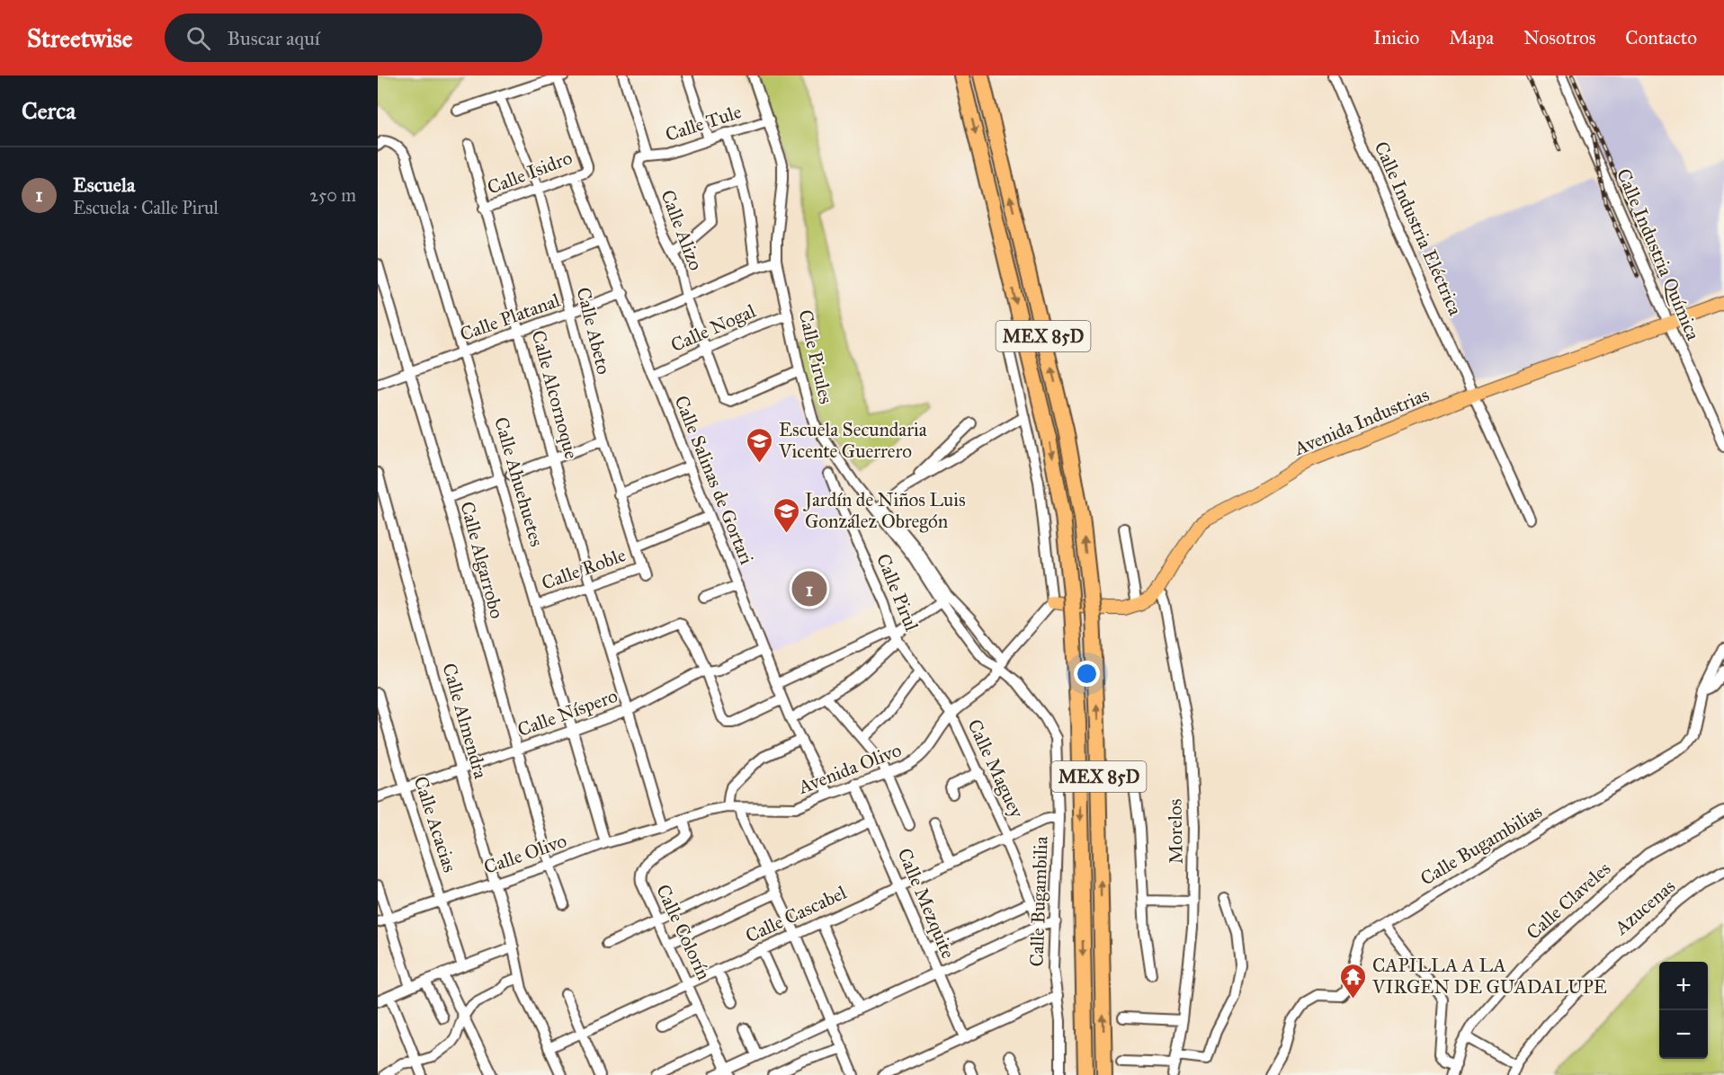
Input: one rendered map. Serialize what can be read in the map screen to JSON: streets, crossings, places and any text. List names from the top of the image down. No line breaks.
{"streets":{"highway":["MEX 85D"],"main road":["Avenida Industrias"],"street":["Calle Tule","Calle Isidro","Calle Industria Eléctrica","Calle Alizo","Calle Industria Química","Calle Platanal","Calle Nogal","Calle Abeto","Calle Pirules","Calle Alcornoque","Calle Salinas de Gortari","Calle Ahuehuetes","Calle Algarrobo","Calle Roble","Calle Pirul","Calle Níspero","Calle Almendra","Avenida Olivo","Calle Maguey","Calle Acacias","Morelos","Calle Bugambilias","Calle Olivo","Calle Claveles","Calle Bugambilia","Calle Mezquite","Azucenas","Calle Cascabel","Calle Colorín"]},"crossings":[["Calle Tule","Calle Alizo"],["Calle Tule","Calle Pirules"],["Calle Isidro","Calle Abeto"],["Calle Isidro","Calle Alcornoque"],["Calle Isidro","Calle Salinas de Gortari"],["Calle Industria Eléctrica","Avenida Industrias"],["Calle Alizo","Calle Nogal"],["Calle Alizo","Calle Pirules"],["Calle Industria Química","Avenida Industrias"],["Calle Platanal","Calle Abeto"],["Calle Platanal","Calle Alcornoque"],["Calle Platanal","Calle Salinas de Gortari"],["Calle Platanal","Calle Ahuehuetes"],["Calle Platanal","Calle Algarrobo"],["Calle Nogal","Calle Pirules"],["Calle Nogal","Calle Salinas de Gortari"],["Calle Abeto","Calle Roble"],["Calle Pirules","Avenida Olivo"],["Calle Pirules","Calle Bugambilia"],["Calle Alcornoque","Calle Roble"],["Calle Alcornoque","Calle Níspero"],["Calle Alcornoque","Calle Olivo"],["Avenida Industrias","Avenida Olivo"],["Avenida Industrias","Morelos"],["Calle Salinas de Gortari","Calle Níspero"],["Calle Salinas de Gortari","Avenida Olivo"],["Calle Ahuehuetes","Calle Roble"],["Calle Ahuehuetes","Calle Níspero"],["Calle Ahuehuetes","Calle Olivo"],["Calle Algarrobo","Calle Níspero"],["Calle Algarrobo","Calle Olivo"],["Calle Pirul","Avenida Olivo"],["Calle Pirul","Calle Maguey"],["Calle Níspero","Calle Almendra"],["Calle Níspero","Calle Acacias"],["Calle Almendra","Calle Olivo"],["Calle Almendra","Calle Cascabel"],["Avenida Olivo","Calle Maguey"],["Avenida Olivo","Calle Olivo"],["Avenida Olivo","Calle Mezquite"],["Avenida Olivo","Calle Colorín"],["Calle Maguey","Calle Cascabel"],["Calle Acacias","Calle Olivo"],["Calle Olivo","Calle Colorín"],["Calle Bugambilia","Calle Cascabel"],["Calle Mezquite","Calle Cascabel"],["Calle Cascabel","Calle Colorín"]],"places":{"school or university":["Escuela Secundaria Vicente Guerrero","Jardín de Niños Luis González Obregón"],"temple":["CAPILLA A LA VIRGEN DE GUADALUPE"]},"page":{"header":"Streetwise","search":"Buscar aquí","nav":["Inicio","Mapa","Nosotros","Contacto"],"heading":"Cerca","list":[{"mark":"1","name":"Escuela","note":"Escuela · Calle Pirul","value":"250 m"}],"pins":"1","map_buttons":["+","−"]}}
